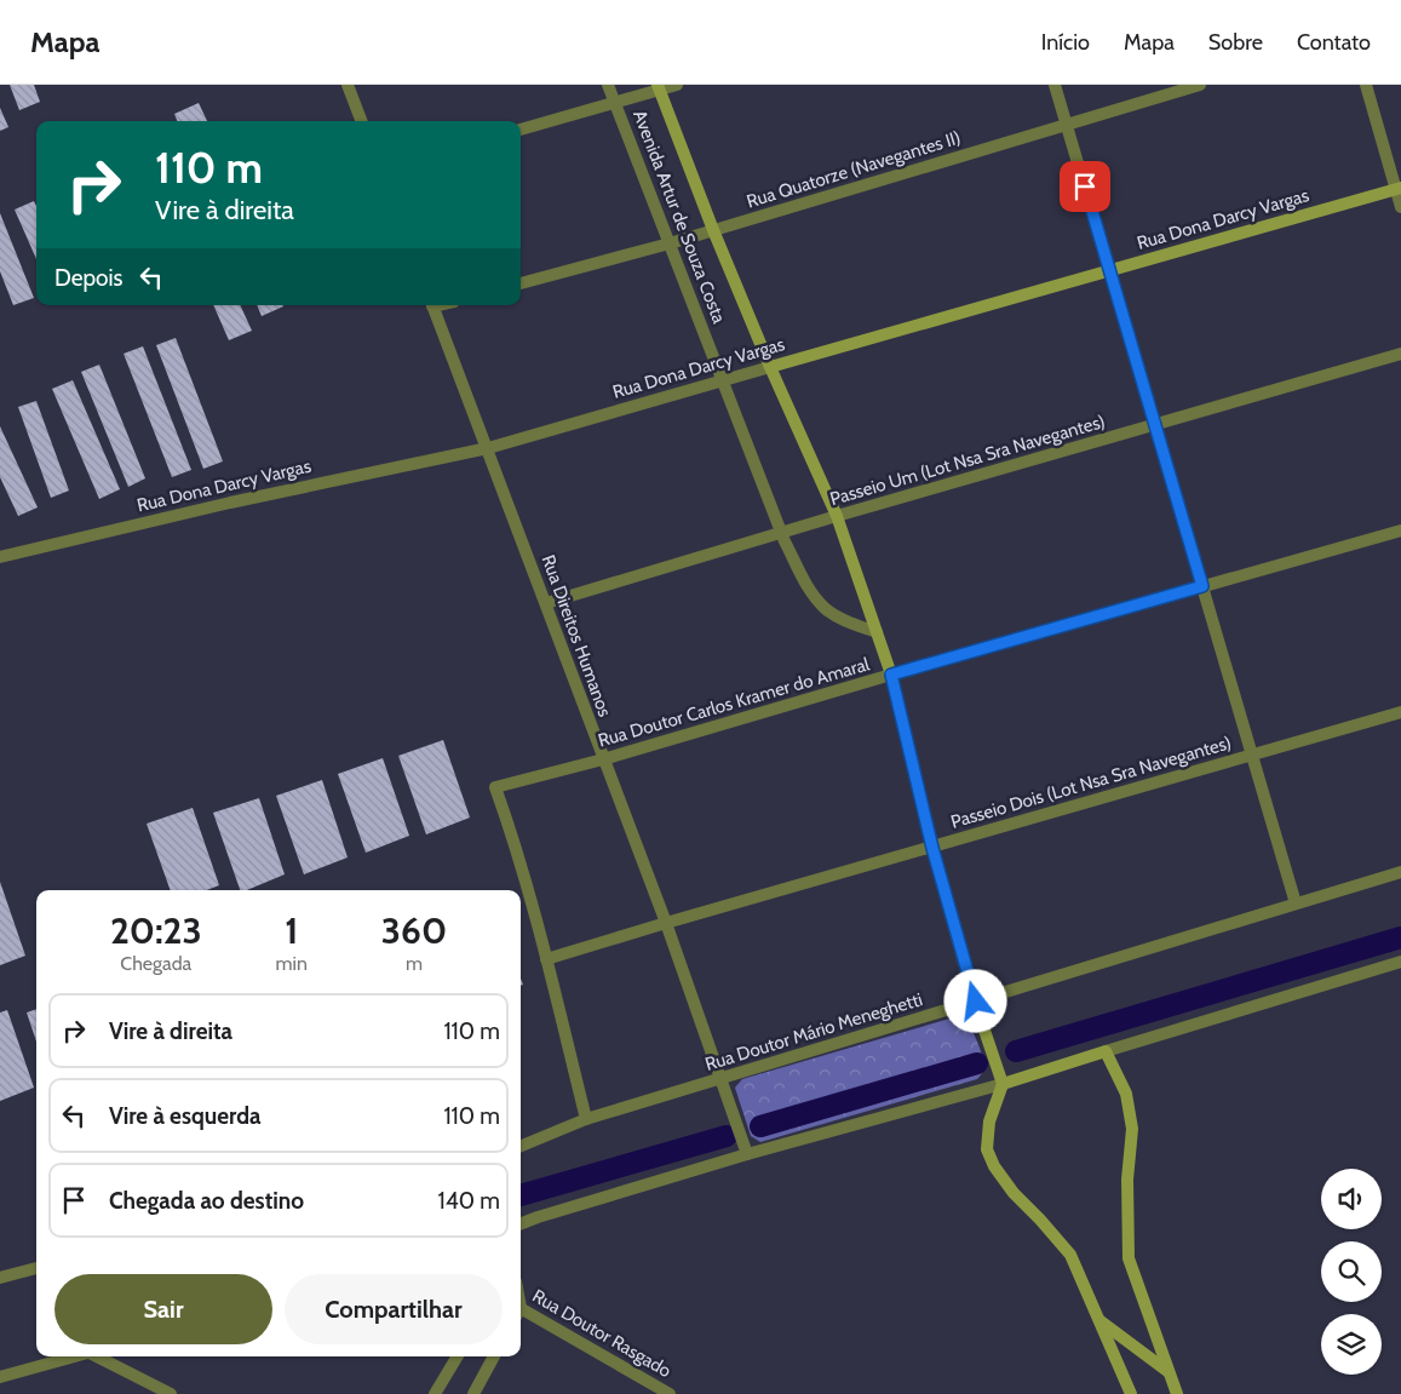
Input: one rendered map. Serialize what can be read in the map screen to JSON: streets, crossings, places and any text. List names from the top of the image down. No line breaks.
{"streets":{"street":["Rua Quatorze (Navegantes II)","Avenida Artur de Souza Costa","Rua Dona Darcy Vargas","Passeio Um (Lot Nsa Sra Navegantes)","Rua Direitos Humanos","Rua Doutor Carlos Kramer do Amaral","Passeio Dois (Lot Nsa Sra Navegantes)","Rua Doutor Mário Meneghetti","Rua Doutor Rasgado"]},"crossings":[["Rua Quatorze (Navegantes II)","Avenida Artur de Souza Costa"],["Avenida Artur de Souza Costa","Rua Dona Darcy Vargas"],["Avenida Artur de Souza Costa","Passeio Um (Lot Nsa Sra Navegantes)"],["Avenida Artur de Souza Costa","Rua Doutor Carlos Kramer do Amaral"],["Avenida Artur de Souza Costa","Passeio Dois (Lot Nsa Sra Navegantes)"],["Avenida Artur de Souza Costa","Rua Doutor Mário Meneghetti"],["Rua Dona Darcy Vargas","Rua Direitos Humanos"],["Passeio Um (Lot Nsa Sra Navegantes)","Rua Direitos Humanos"],["Rua Direitos Humanos","Rua Doutor Carlos Kramer do Amaral"],["Rua Direitos Humanos","Passeio Dois (Lot Nsa Sra Navegantes)"],["Rua Direitos Humanos","Rua Doutor Mário Meneghetti"],["Rua Doutor Carlos Kramer do Amaral","Passeio Dois (Lot Nsa Sra Navegantes)"]],"page":{"header":"Mapa","nav":["Início","Mapa","Sobre","Contato"],"turn":["110 m","Vire à direita"],"then":"Depois","eta":["20:23","Chegada","1","min","360","m"],"list":[{"name":"Vire à direita","value":"110 m"},{"name":"Vire à esquerda","value":"110 m"},{"name":"Chegada ao destino","value":"140 m"}],"buttons":["Sair","Compartilhar"]}}
